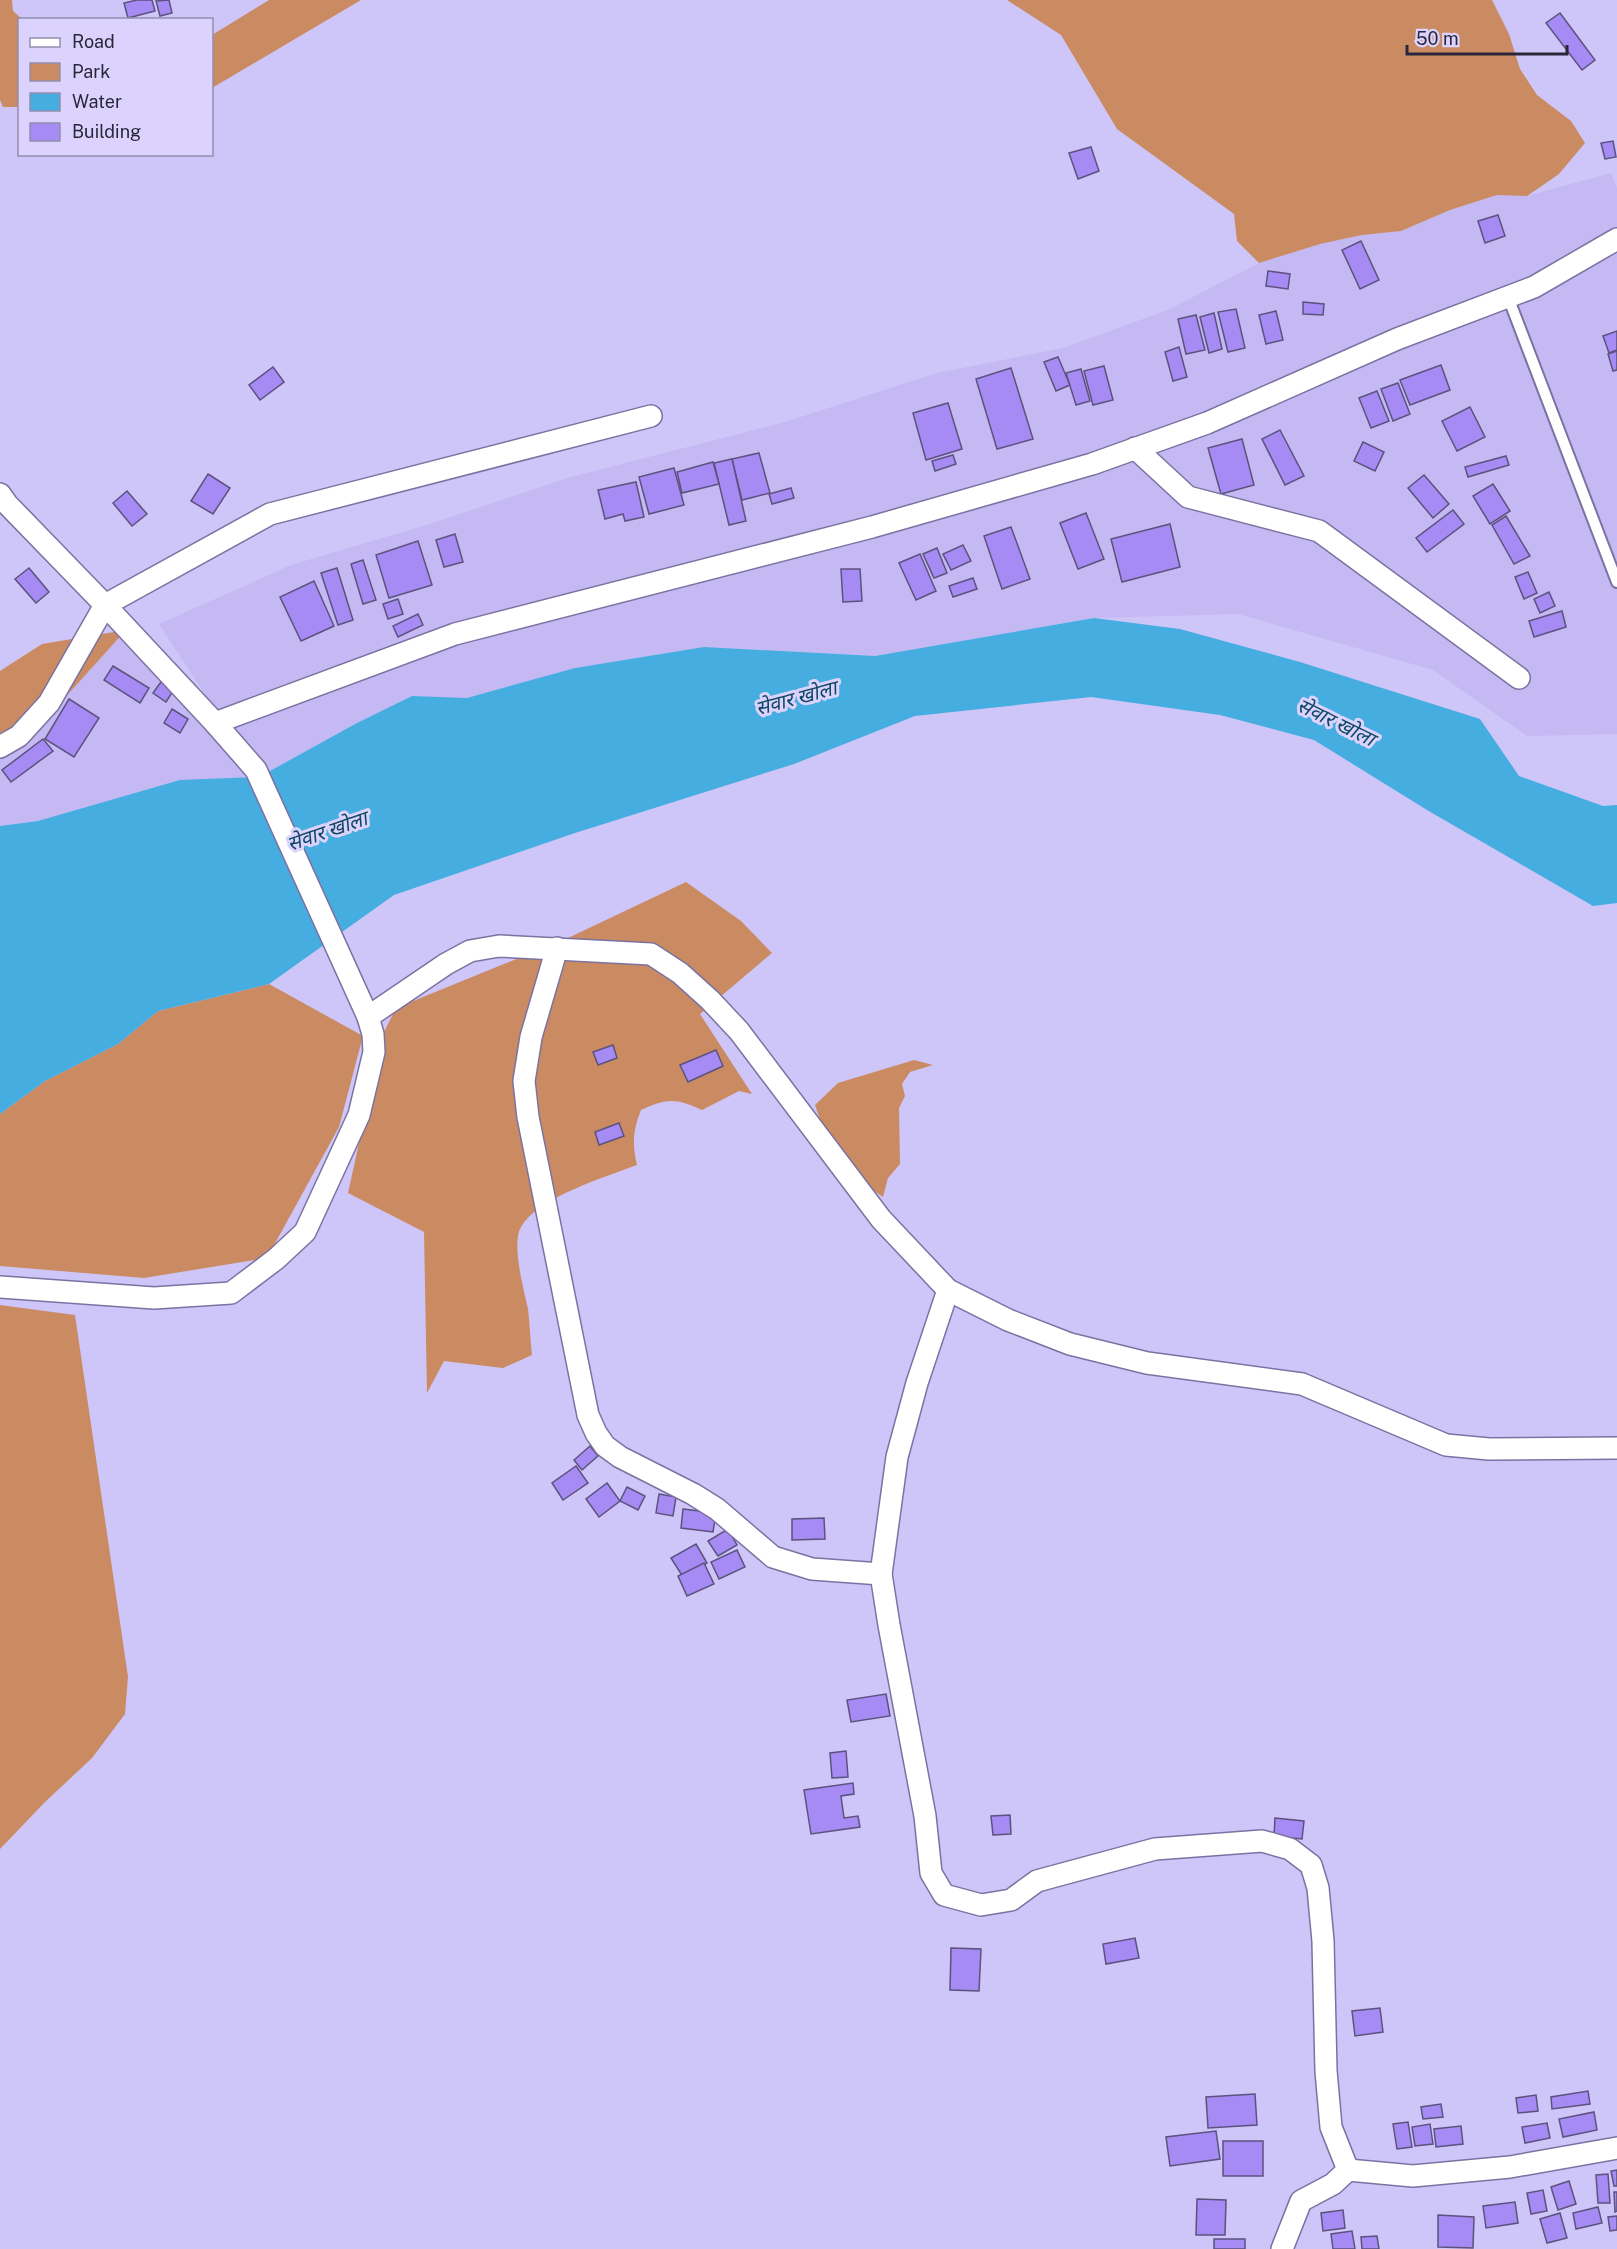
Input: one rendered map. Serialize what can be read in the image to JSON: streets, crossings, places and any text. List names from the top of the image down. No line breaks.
{"water":["सेवार खोला"],"legend":["Road","Park","Water","Building"],"scale_bar":"50 m"}
